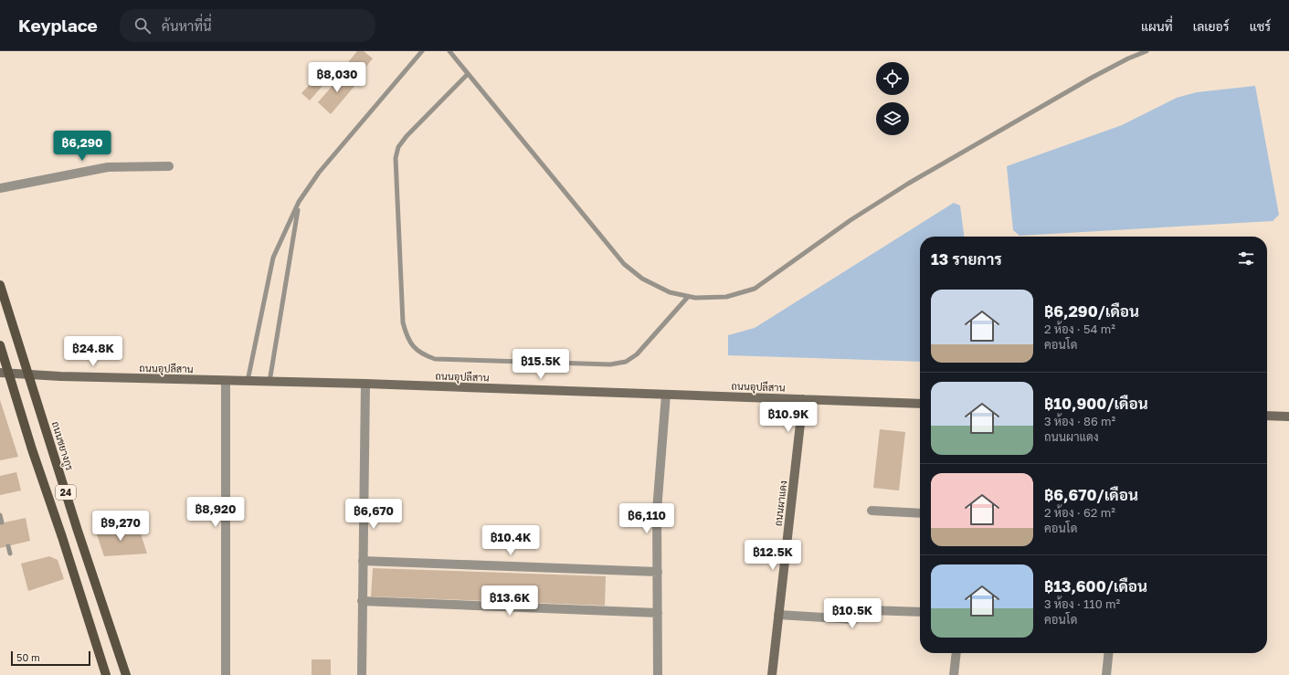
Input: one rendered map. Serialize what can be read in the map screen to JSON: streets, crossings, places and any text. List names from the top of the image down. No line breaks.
{"streets":{"main road":["ถนนอุปลีสาน","ถนนชยางกูร","24","ถนนผาแดง"]},"crossings":[["ถนนอุปลีสาน","ถนนชยางกูร"],["ถนนอุปลีสาน","24"],["ถนนอุปลีสาน","ถนนผาแดง"]],"scale_bar":"50 m","page":{"header":"Keyplace","search":"ค้นหาที่นี่","nav":["แผนที่","เลเยอร์","แชร์"],"price":["฿8,030","฿6,290","฿24.8K","฿15.5K","฿10.9K","฿8,920","฿6,670","฿6,110","฿9,270","฿10.4K","฿12.5K","฿13.6K","฿10.5K"],"heading":"13 รายการ","list":[{"name":"฿6,290/เดือน","note":"2 ห้อง · 54 m² · คอนโด"},{"name":"฿10,900/เดือน","note":"3 ห้อง · 86 m² · ถนนผาแดง"},{"name":"฿6,670/เดือน","note":"2 ห้อง · 62 m² · คอนโด"},{"name":"฿13,600/เดือน","note":"3 ห้อง · 110 m² · คอนโด"}],"scale":"50 m"}}
